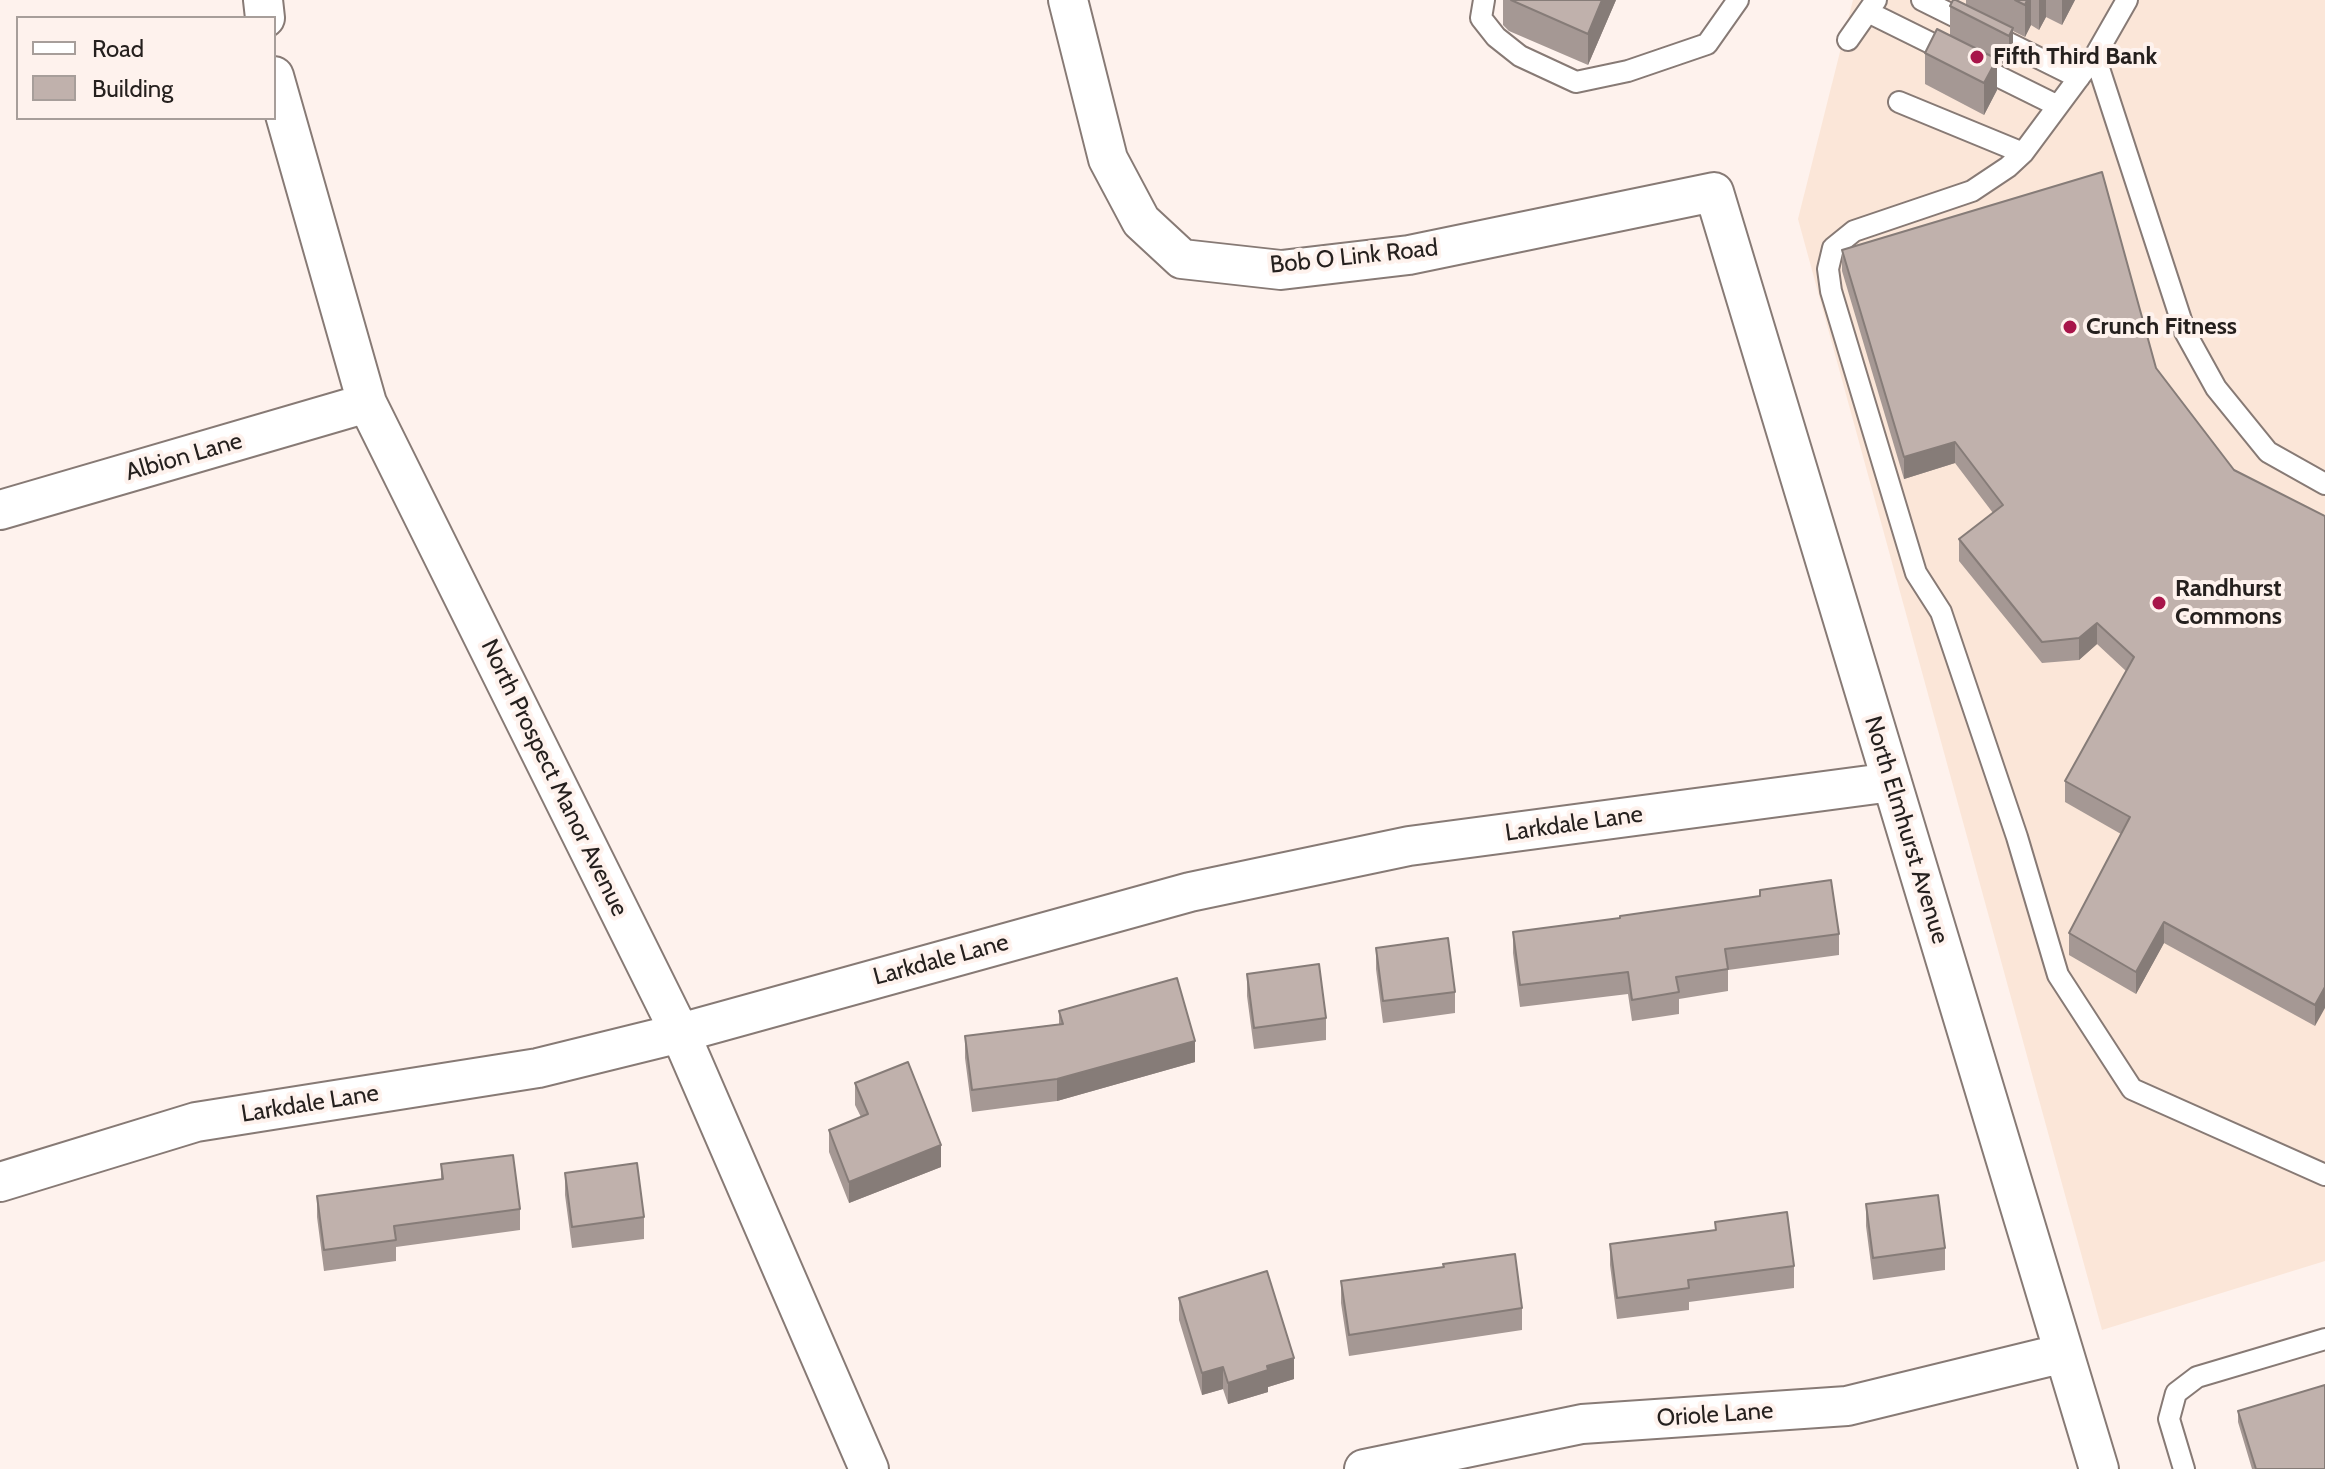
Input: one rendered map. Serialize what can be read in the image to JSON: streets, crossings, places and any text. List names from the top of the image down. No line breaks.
{"streets":{"street":["Bob O Link Road","Albion Lane","North Prospect Manor Avenue","Larkdale Lane","North Elmhurst Avenue","Oriole Lane"]},"crossings":[["Bob O Link Road","North Elmhurst Avenue"],["Albion Lane","North Prospect Manor Avenue"],["North Prospect Manor Avenue","Larkdale Lane"],["Larkdale Lane","North Elmhurst Avenue"],["North Elmhurst Avenue","Oriole Lane"]],"places":["Fifth Third Bank","Crunch Fitness","Randhurst Commons"],"legend":["Road","Building"]}
